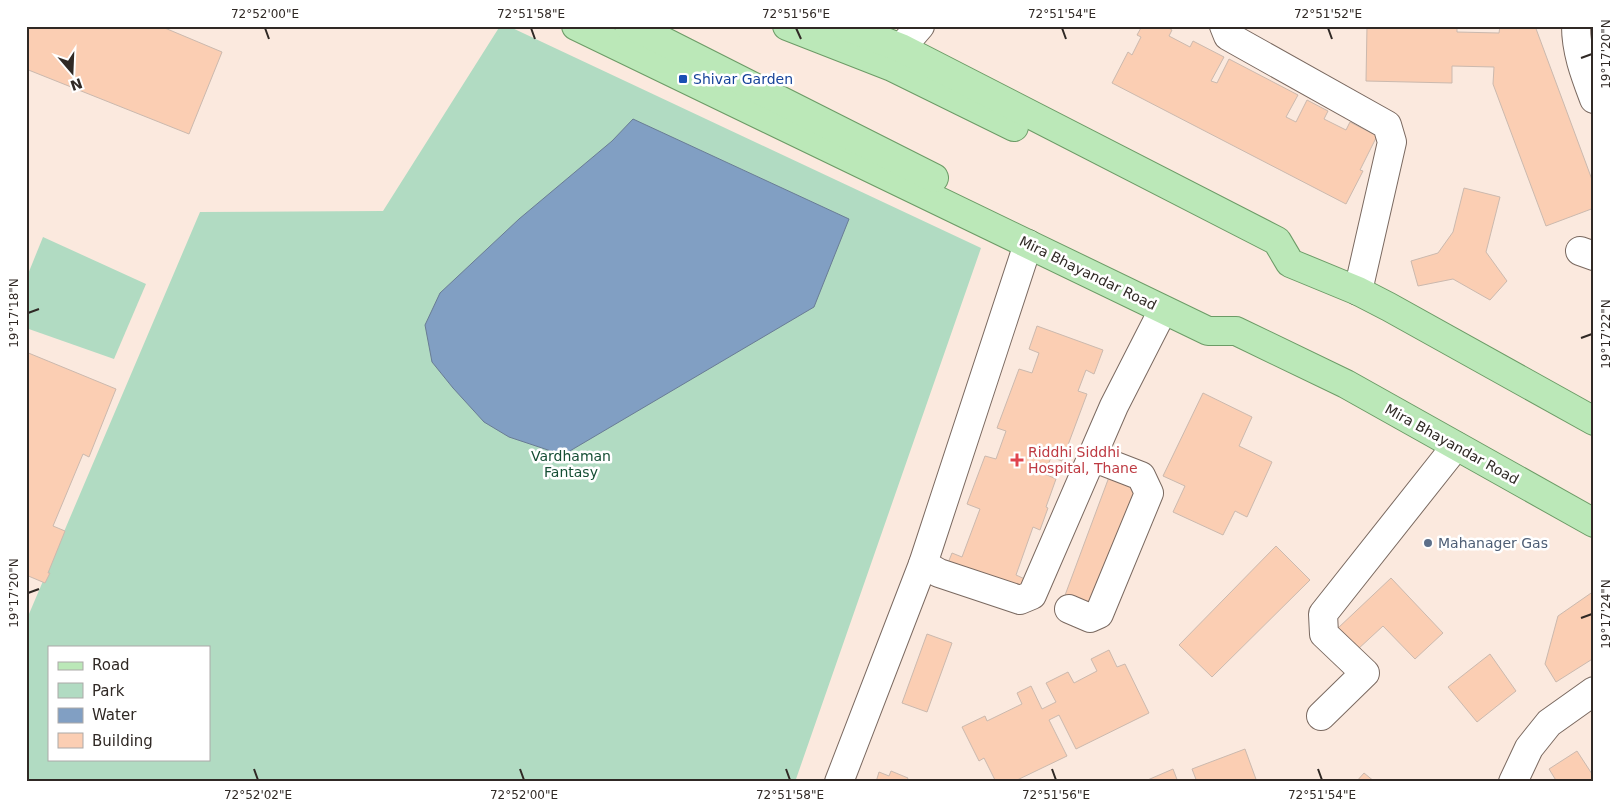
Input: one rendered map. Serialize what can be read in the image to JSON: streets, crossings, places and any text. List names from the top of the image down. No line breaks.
{"streets":{"main road":["Mira Bhayandar Road"]},"parks":["Vardhaman Fantasy"],"places":{"transit":["Shivar Garden"],"health":["Riddhi Siddhi Hospital, Thane"],"other":["Mahanager Gas"]},"legend":["Road","Park","Water","Building"],"north":"bottom","coordinates":["72°52'00\"E","72°51'58\"E","72°51'56\"E","72°51'54\"E","72°51'52\"E","19°17'20\"N","19°17'18\"N","19°17'22\"N","19°17'24\"N","72°52'02\"E"]}
